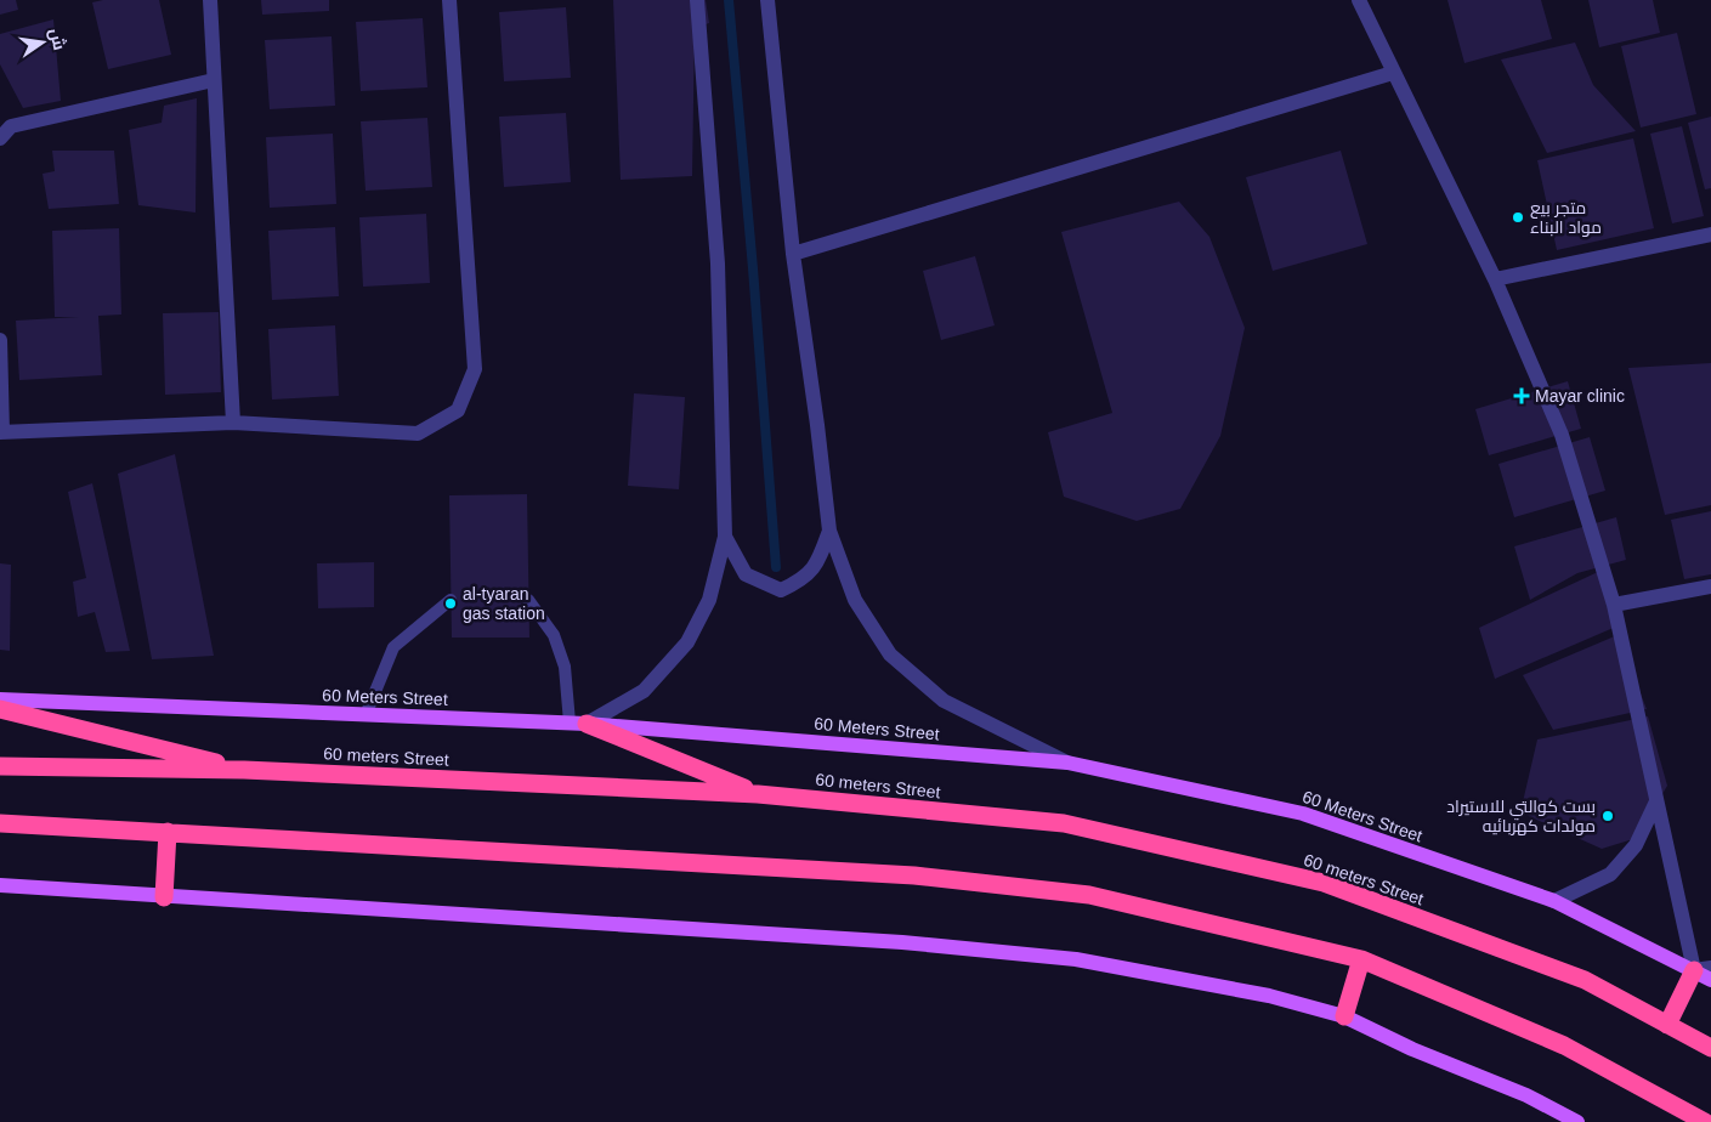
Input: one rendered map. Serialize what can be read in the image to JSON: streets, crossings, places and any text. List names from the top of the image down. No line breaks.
{"streets":{"highway":["60 meters Street"],"main road":["60 Meters Street"]},"places":{"other":["متجر بيع مواد البناء","al-tyaran gas station","بست كوالتي للاستيراد مولدات كهربائيه"],"health":["Mayar clinic"]},"north":"right"}
